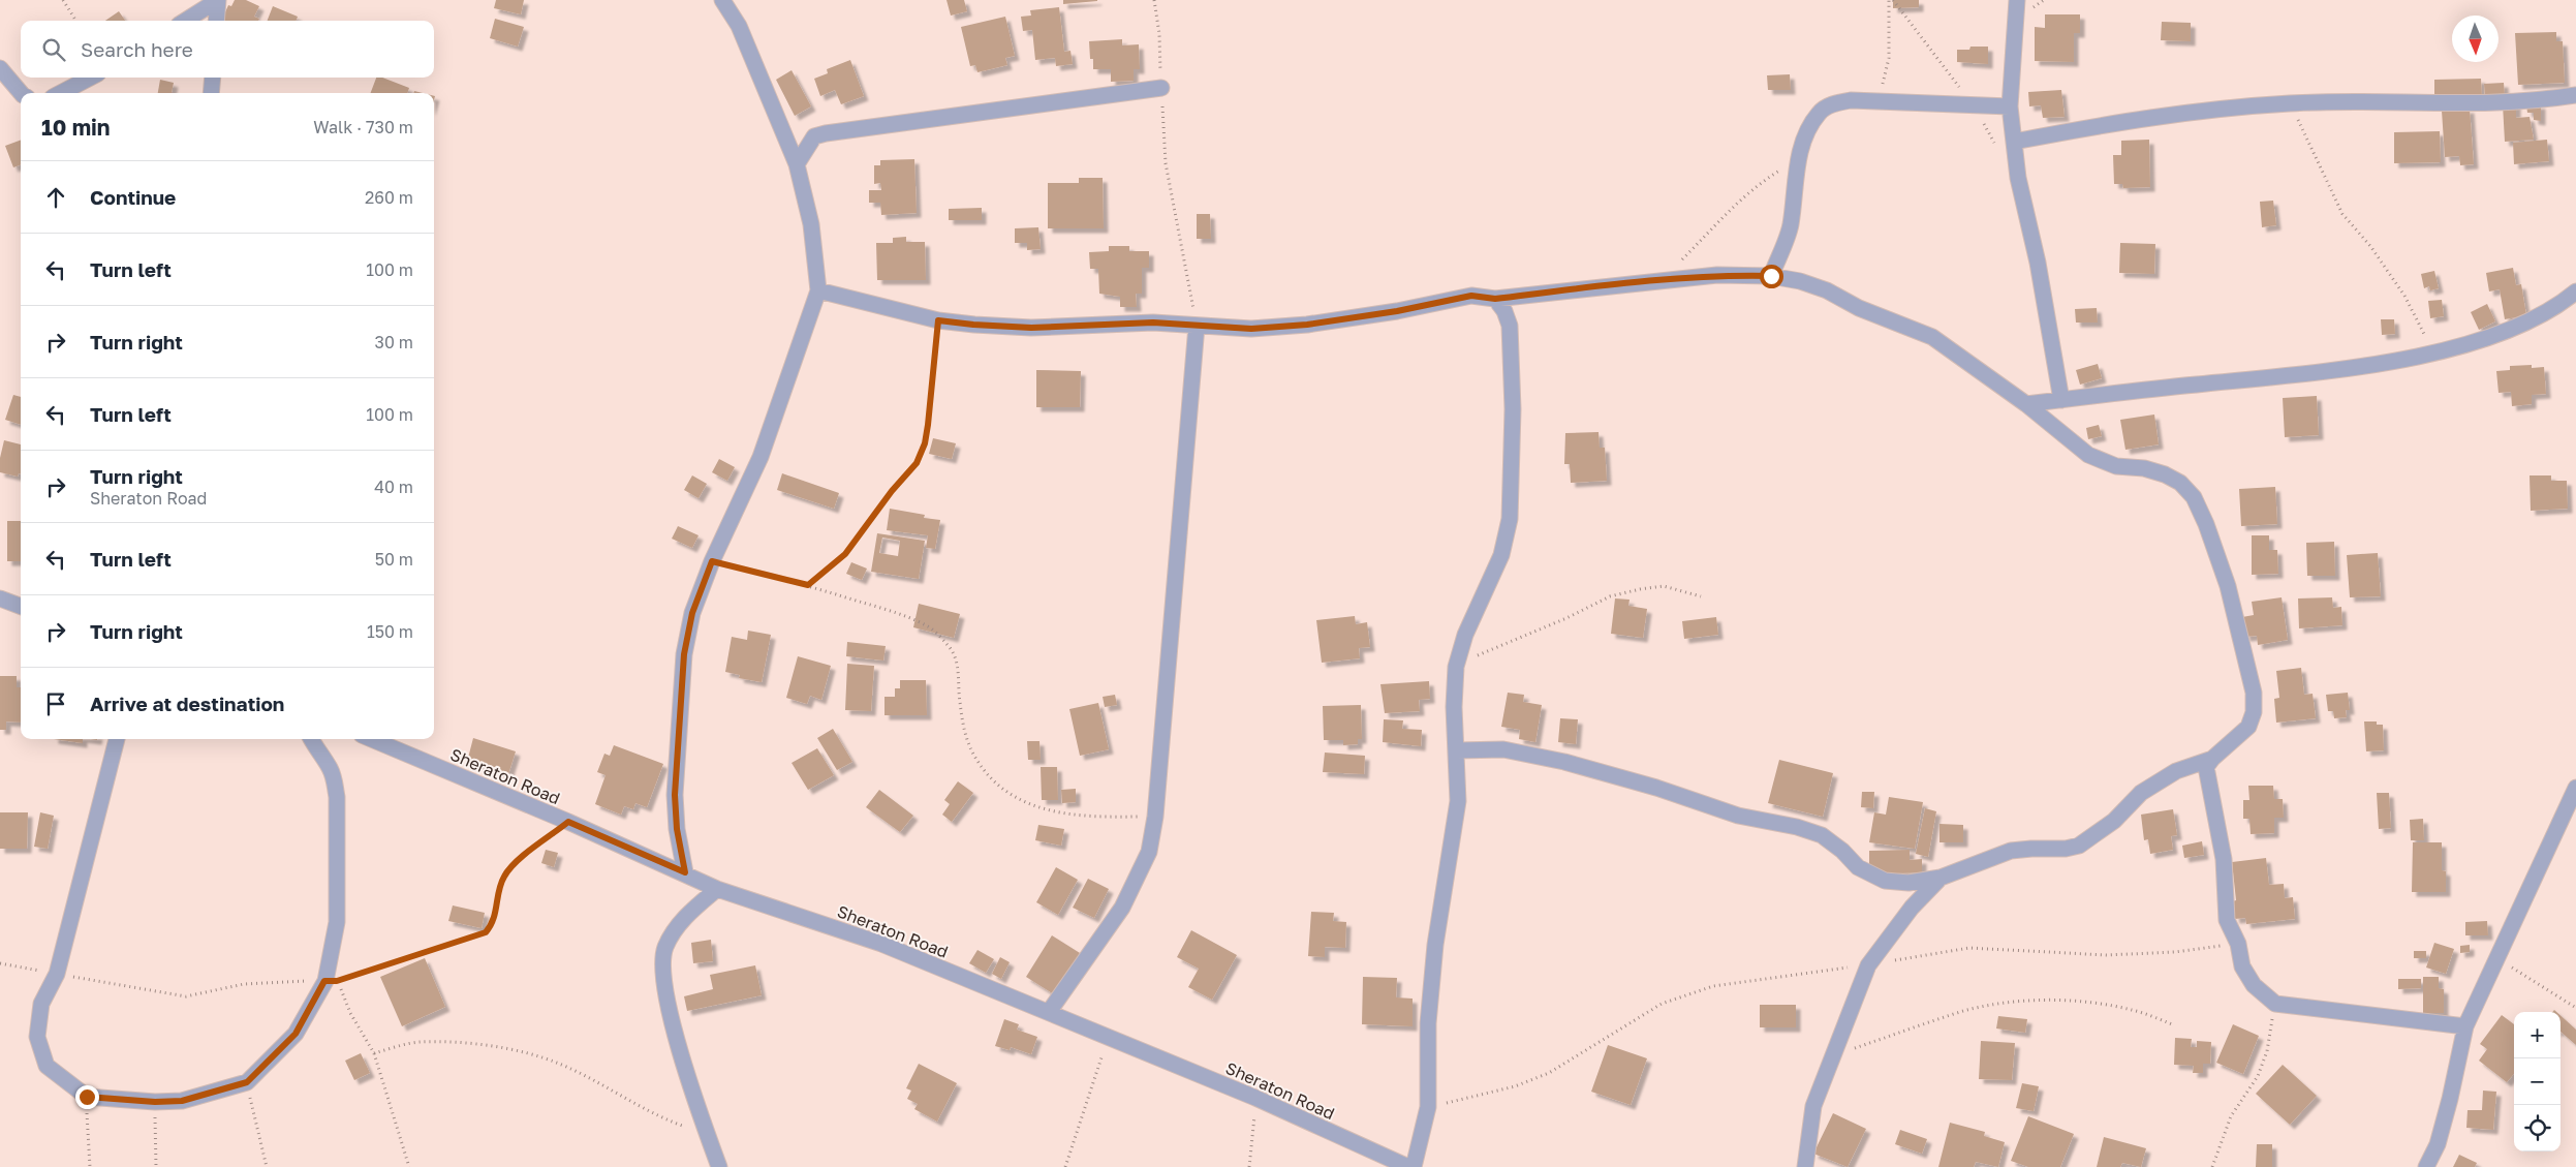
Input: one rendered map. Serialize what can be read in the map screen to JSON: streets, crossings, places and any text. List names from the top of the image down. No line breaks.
{"streets":{"street":["Sheraton Road"]},"north":"bottom","page":{"search":"Search here","heading":["10 min","Walk · 730 m"],"list":[["Continue","260 m"],["Turn left","100 m"],["Turn right","30 m"],["Turn left","100 m"],["Turn right","Sheraton Road","40 m"],["Turn left","50 m"],["Turn right","150 m"],"Arrive at destination"],"map_buttons":["+","−"]}}
